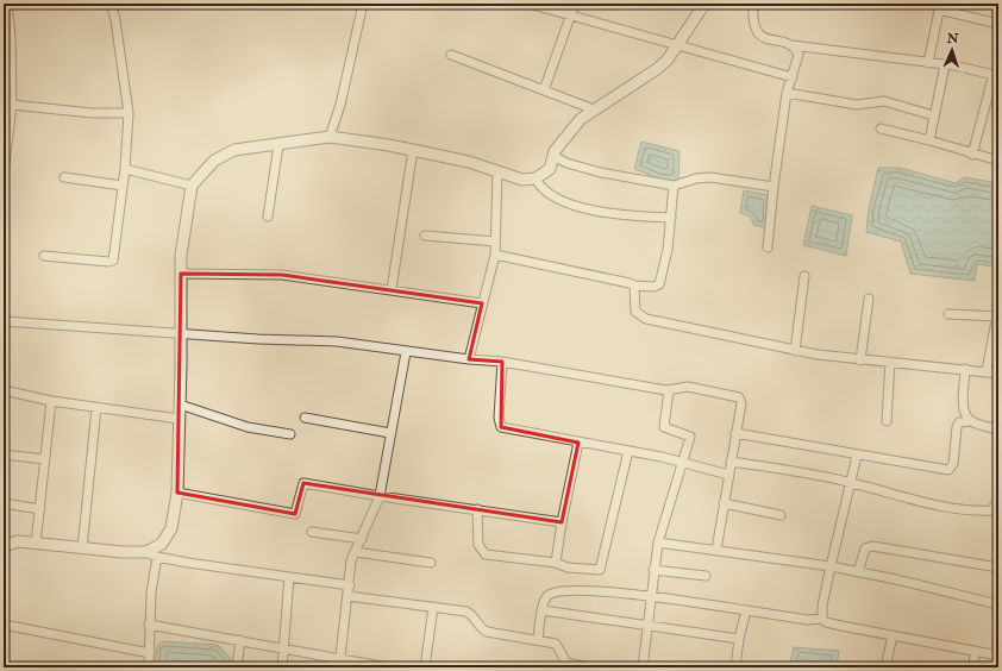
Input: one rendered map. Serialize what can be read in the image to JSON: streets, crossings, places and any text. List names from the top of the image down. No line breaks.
{"north":"top"}
